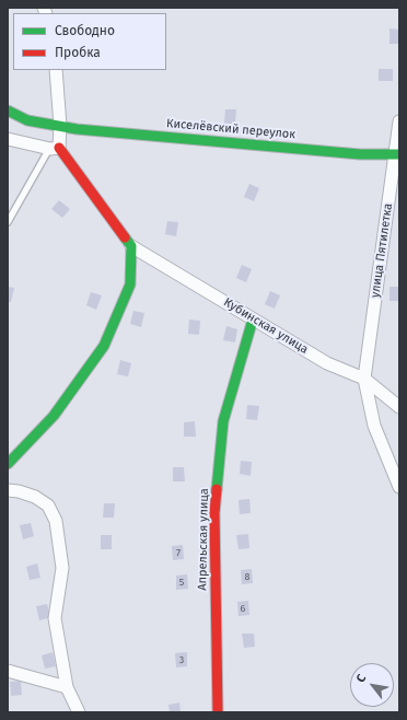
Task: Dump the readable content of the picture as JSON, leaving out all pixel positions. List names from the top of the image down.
{
  "streets": {
    "street": [
      "Киселёвский переулок",
      "улица Пятилетка",
      "Кубинская улица",
      "Апрельская улица"
    ]
  },
  "crossings": [
    ["Киселёвский переулок", "улица Пятилетка"],
    ["улица Пятилетка", "Кубинская улица"],
    ["Кубинская улица", "Апрельская улица"]
  ],
  "house_numbers": [
    "7",
    "8",
    "5",
    "6",
    "3"
  ],
  "legend": ["Свободно", "Пробка"],
  "north": "top left"
}
